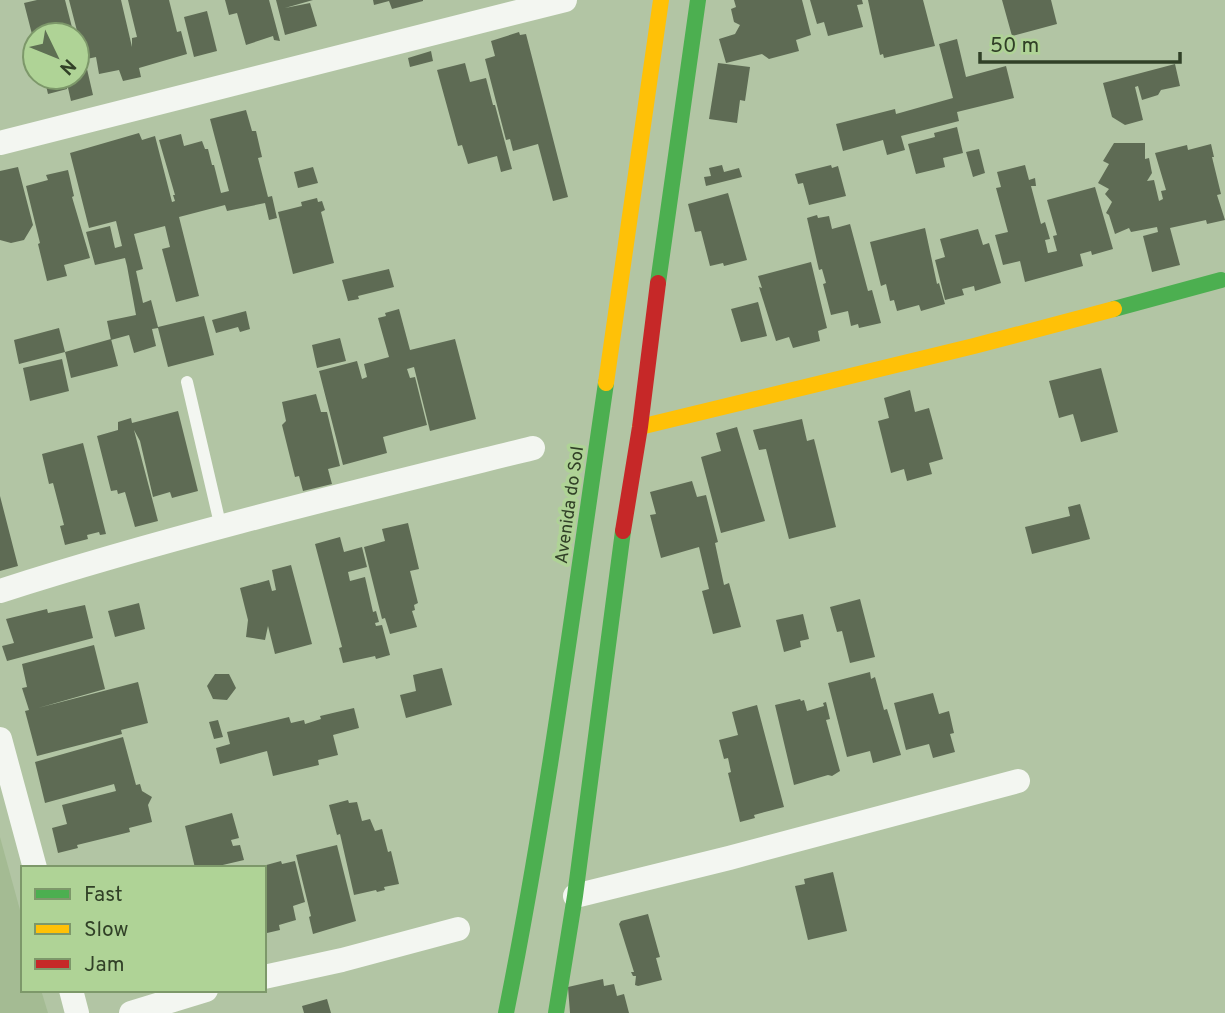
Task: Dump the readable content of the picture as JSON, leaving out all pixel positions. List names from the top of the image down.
{
  "streets": {
    "street": ["Avenida do Sol"]
  },
  "legend": ["Fast", "Slow", "Jam"],
  "scale_bar": "50 m",
  "north": "bottom right"
}
